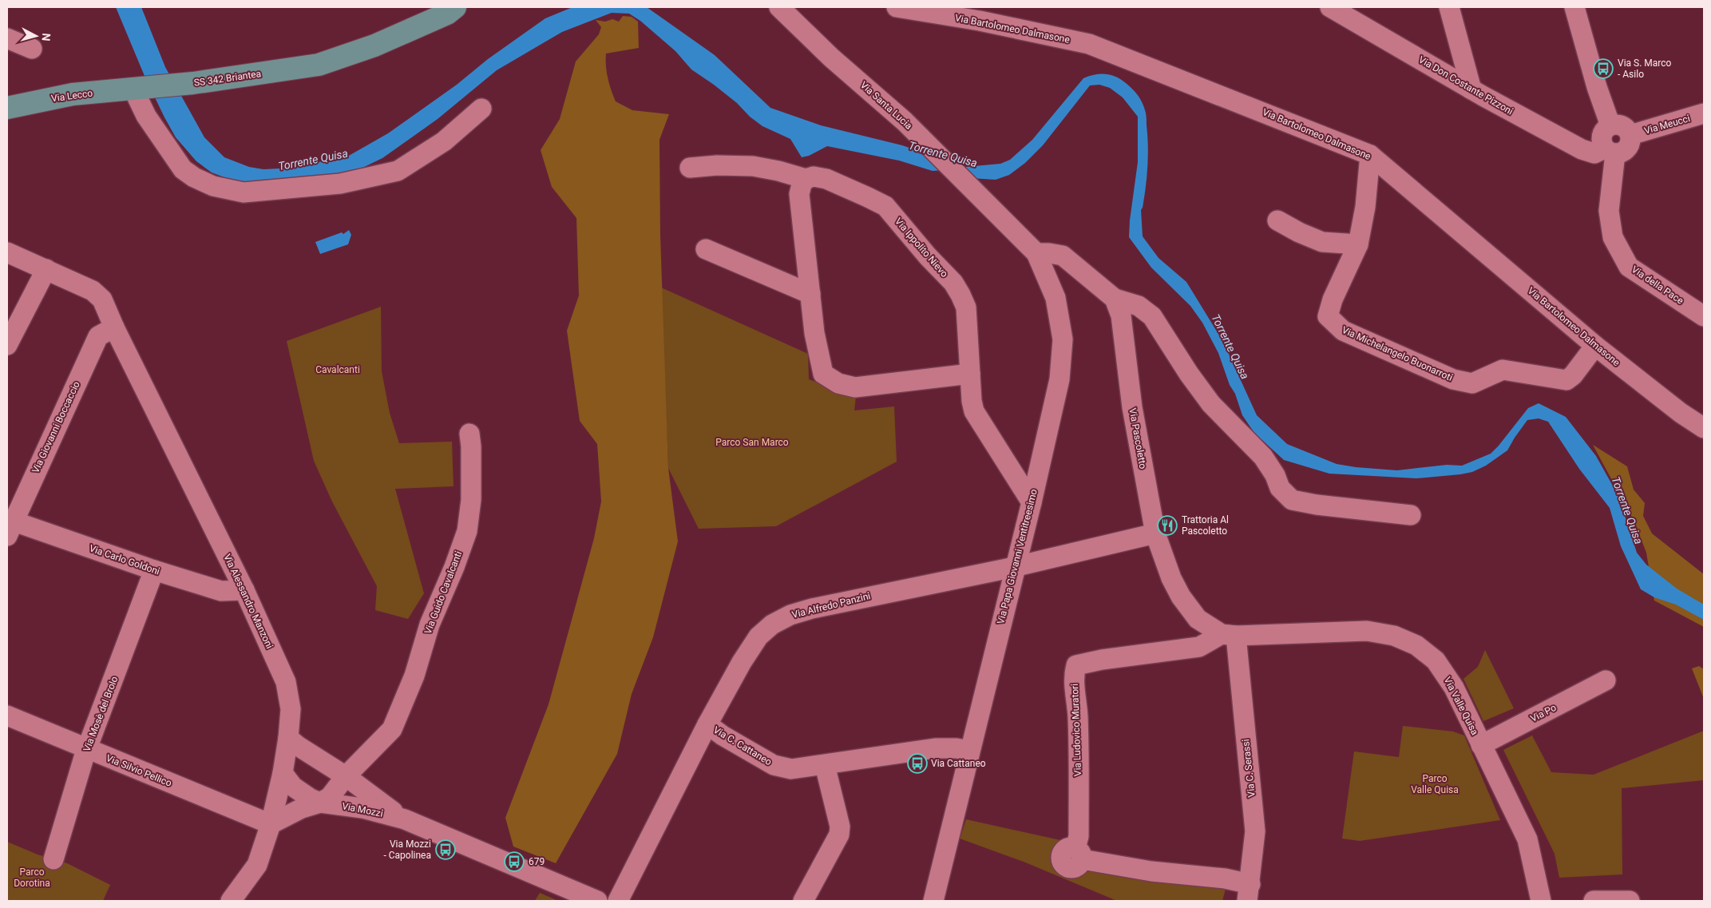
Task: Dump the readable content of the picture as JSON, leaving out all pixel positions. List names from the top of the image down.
{
  "streets": {
    "main road": ["SS 342 Briantea", "Via Lecco"],
    "street": [
      "Via Bartolomeo Dalmasone",
      "Via Don Costante Pizzoni",
      "Via Santa Lucia",
      "Via Meucci",
      "Via Ippolito Nievo",
      "Via della Pace",
      "Via Michelangelo Buonarroti",
      "Via Giovanni Boccaccio",
      "Via Pascoletto",
      "Via Papa Giovanni Ventitreesimo",
      "Via Carlo Goldoni",
      "Via Guido Cavalcanti",
      "Via Alessandro Manzoni",
      "Via Alfredo Panzini",
      "Via Valle Quisa",
      "Via Po",
      "Via Mosè del Brolo",
      "Via Ludovico Muratori",
      "Via C. Cattaneo",
      "Via C. Serassi",
      "Via Silvio Pellico",
      "Via Mozzi"
    ]
  },
  "crossings": [
    ["Via Bartolomeo Dalmasone", "Via Michelangelo Buonarroti"],
    ["SS 342 Briantea", "Via Lecco"],
    ["Via Don Costante Pizzoni", "Via Meucci"],
    ["Via Don Costante Pizzoni", "Via della Pace"],
    ["Via Santa Lucia", "Via Papa Giovanni Ventitreesimo"],
    ["Via Meucci", "Via della Pace"],
    ["Via Ippolito Nievo", "Via Papa Giovanni Ventitreesimo"],
    ["Via Giovanni Boccaccio", "Via Carlo Goldoni"],
    ["Via Giovanni Boccaccio", "Via Alessandro Manzoni"],
    ["Via Pascoletto", "Via Alfredo Panzini"],
    ["Via Pascoletto", "Via Valle Quisa"],
    ["Via Pascoletto", "Via Ludovico Muratori"],
    ["Via Pascoletto", "Via C. Serassi"],
    ["Via Papa Giovanni Ventitreesimo", "Via Alfredo Panzini"],
    ["Via Papa Giovanni Ventitreesimo", "Via C. Cattaneo"],
    ["Via Carlo Goldoni", "Via Alessandro Manzoni"],
    ["Via Carlo Goldoni", "Via Mosè del Brolo"],
    ["Via Guido Cavalcanti", "Via Mozzi"],
    ["Via Alessandro Manzoni", "Via Silvio Pellico"],
    ["Via Alessandro Manzoni", "Via Mozzi"],
    ["Via Alfredo Panzini", "Via C. Cattaneo"],
    ["Via Valle Quisa", "Via Po"],
    ["Via Valle Quisa", "Via Ludovico Muratori"],
    ["Via Valle Quisa", "Via C. Serassi"],
    ["Via Mosè del Brolo", "Via Silvio Pellico"],
    ["Via Ludovico Muratori", "Via C. Serassi"],
    ["Via Silvio Pellico", "Via Mozzi"]
  ],
  "water": ["Torrente Quisa"],
  "parks": [
    "Cavalcanti",
    "Parco San Marco",
    "Parco Valle Quisa",
    "Parco Dorotina"
  ],
  "places": {
    "bus stop": [
      "Via S. Marco - Asilo",
      "Via Cattaneo",
      "Via Mozzi - Capolinea",
      "679"
    ],
    "restaurant": ["Trattoria Al Pascoletto"]
  },
  "north": "right"
}
